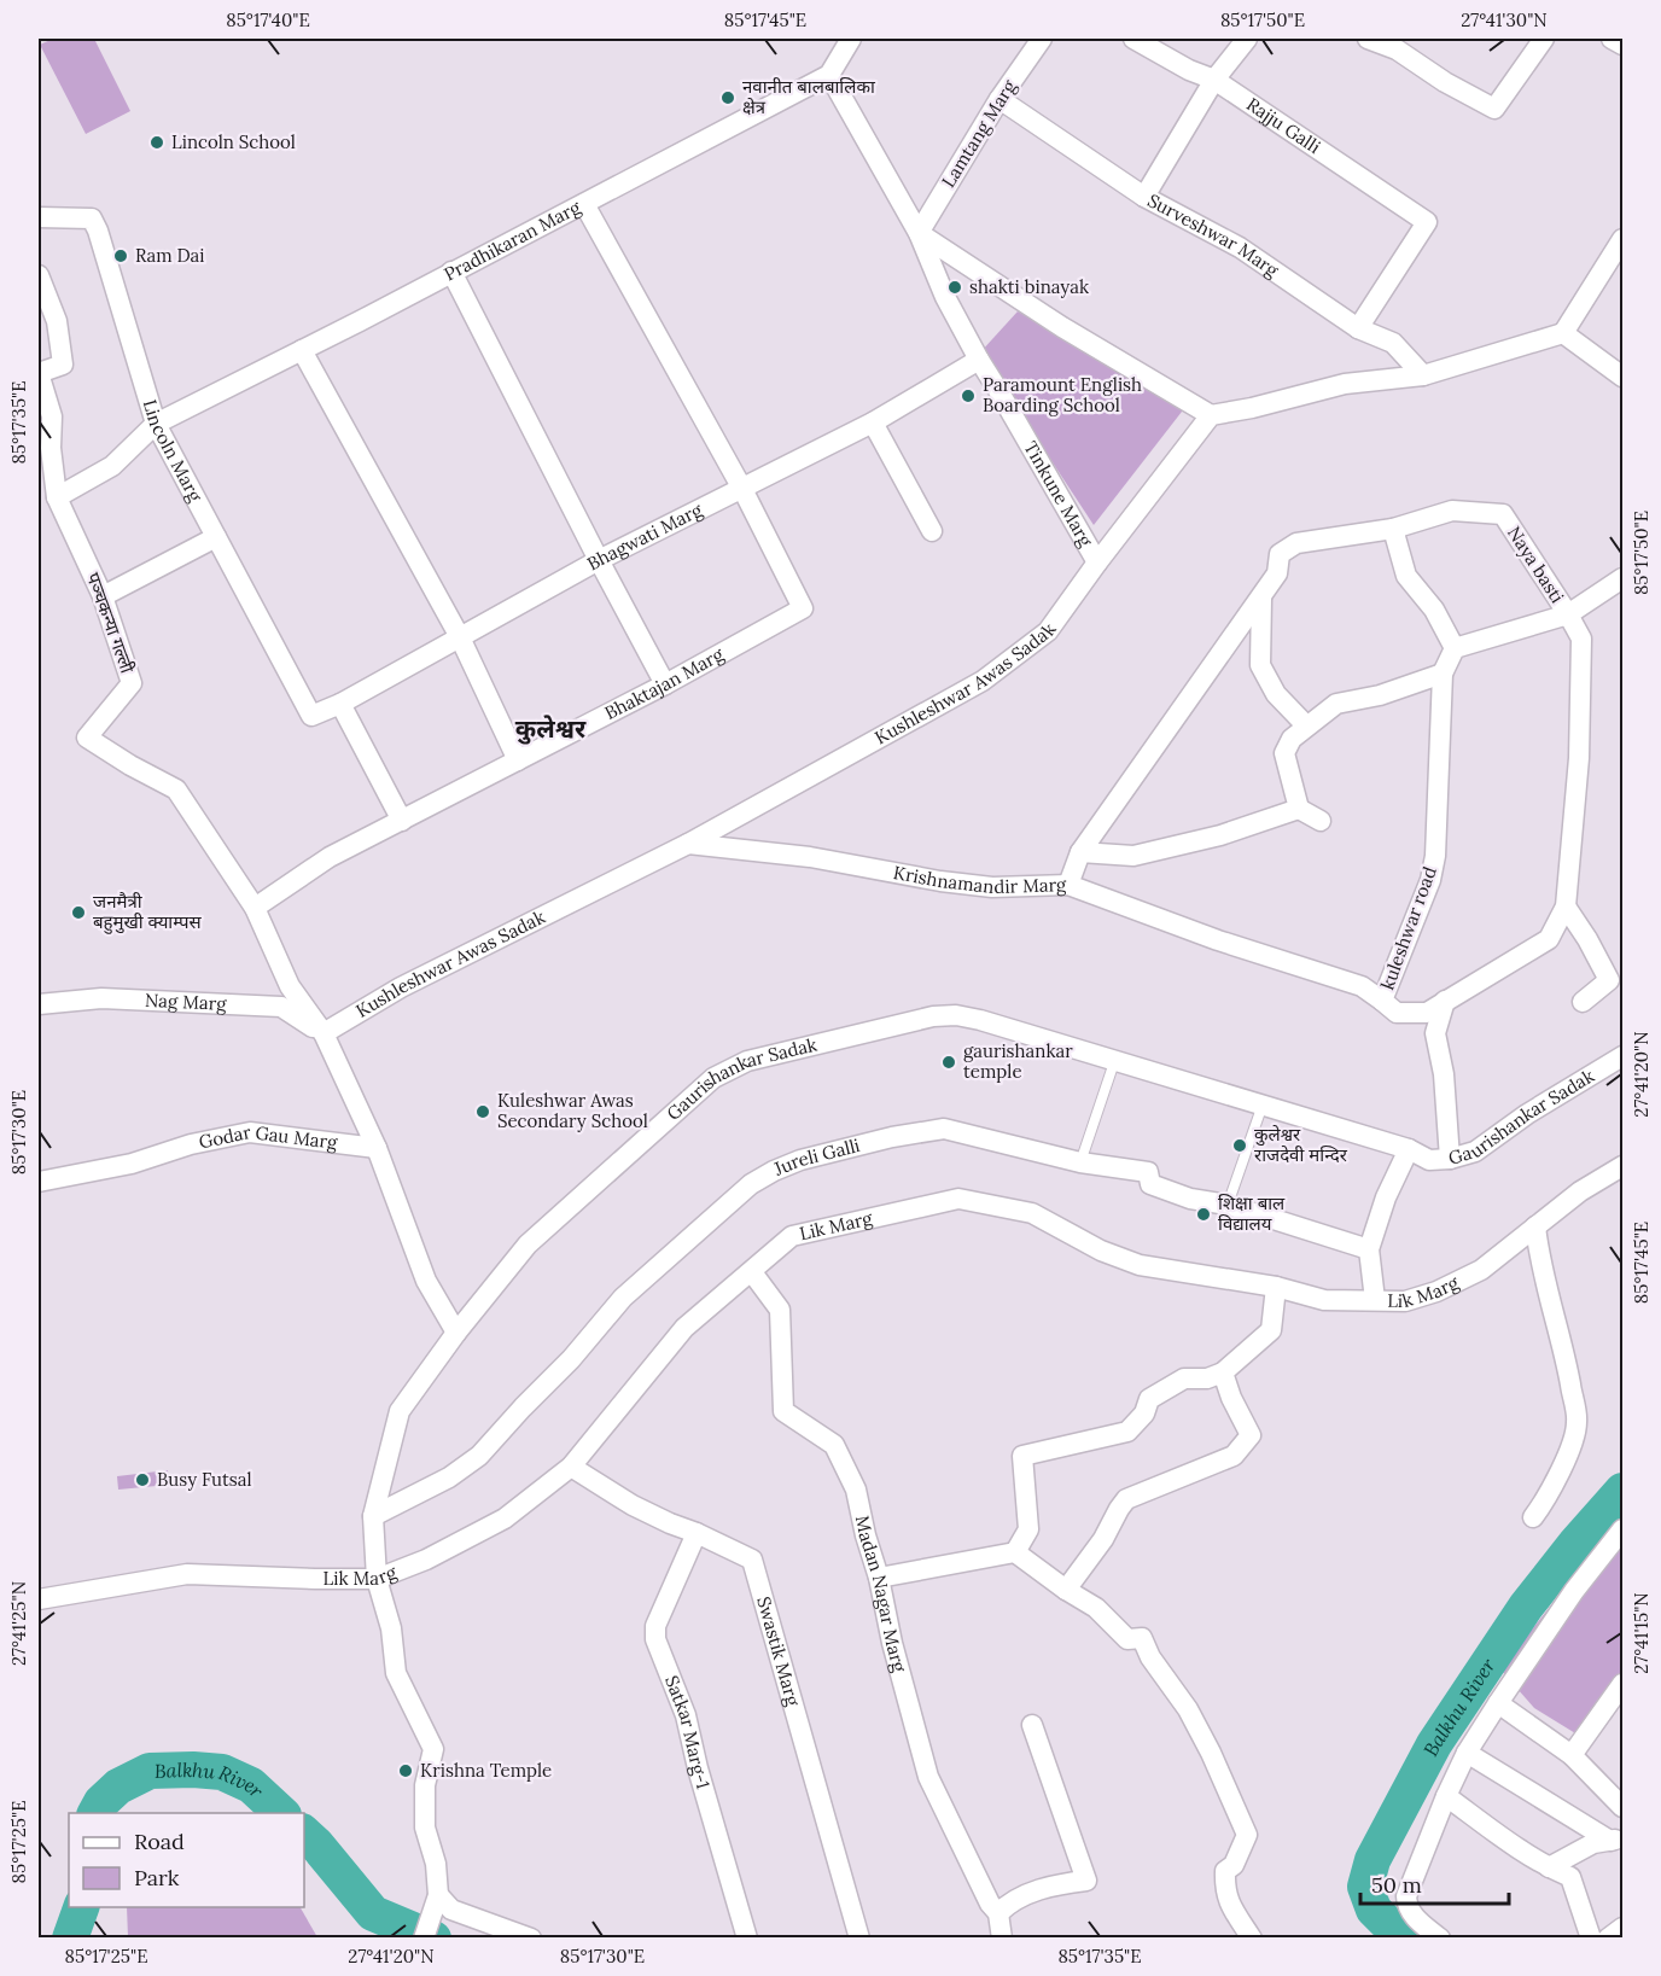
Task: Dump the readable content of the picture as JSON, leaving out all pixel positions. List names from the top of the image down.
{
  "streets": {
    "street": [
      "Rajju Galli",
      "Lamtang Marg",
      "Surveshwar Marg",
      "Pradhikaran Marg",
      "Lincoln Marg",
      "Tinkune Marg",
      "Bhagwati Marg",
      "Naya basti",
      "पञ्चकन्या गल्ली",
      "Kushleshwar Awas Sadak",
      "Bhaktajan Marg",
      "Krishnamandir Marg",
      "kuleshwar road",
      "Nag Marg",
      "Gaurishankar Sadak",
      "Godar Gau Marg",
      "Jureli Galli",
      "Lik Marg",
      "Madan Nagar Marg",
      "Swastik Marg",
      "Satkar Marg-1"
    ]
  },
  "crossings": [
    ["Rajju Galli", "Surveshwar Marg"],
    ["Lamtang Marg", "Surveshwar Marg"],
    ["Lamtang Marg", "Tinkune Marg"],
    ["Pradhikaran Marg", "Lincoln Marg"],
    ["Pradhikaran Marg", "Tinkune Marg"],
    ["Pradhikaran Marg", "पञ्चकन्या गल्ली"],
    ["Lincoln Marg", "Bhagwati Marg"],
    ["Tinkune Marg", "Bhagwati Marg"],
    ["Tinkune Marg", "Kushleshwar Awas Sadak"],
    ["Bhagwati Marg", "Bhaktajan Marg"],
    ["Naya basti", "kuleshwar road"],
    ["पञ्चकन्या गल्ली", "Kushleshwar Awas Sadak"],
    ["पञ्चकन्या गल्ली", "Bhaktajan Marg"],
    ["पञ्चकन्या गल्ली", "Nag Marg"],
    ["Kushleshwar Awas Sadak", "Krishnamandir Marg"],
    ["Kushleshwar Awas Sadak", "Nag Marg"],
    ["Krishnamandir Marg", "kuleshwar road"],
    ["Gaurishankar Sadak", "Jureli Galli"],
    ["Gaurishankar Sadak", "Lik Marg"],
    ["Lik Marg", "Madan Nagar Marg"],
    ["Lik Marg", "Swastik Marg"],
    ["Swastik Marg", "Satkar Marg-1"]
  ],
  "districts": ["कुलेश्वर"],
  "water": ["Balkhu River"],
  "places": [
    "नवानीत बालबालिका क्षेत्र",
    "Lincoln School",
    "Ram Dai",
    "shakti binayak",
    "Paramount English Boarding School",
    "जनमैत्री बहुमुखी क्याम्पस",
    "gaurishankar temple",
    "Kuleshwar Awas Secondary School",
    "कुलेश्वर राजदेवी मन्दिर",
    "शिक्षा बाल विद्यालय",
    "Busy Futsal",
    "Krishna Temple"
  ],
  "legend": ["Road", "Park"],
  "scale_bar": "50 m",
  "coordinates": [
    "85°17'40\"E",
    "85°17'45\"E",
    "85°17'50\"E",
    "27°41'30\"N",
    "85°17'35\"E",
    "27°41'20\"N",
    "85°17'30\"E",
    "27°41'25\"N",
    "27°41'15\"N",
    "85°17'25\"E"
  ]
}
